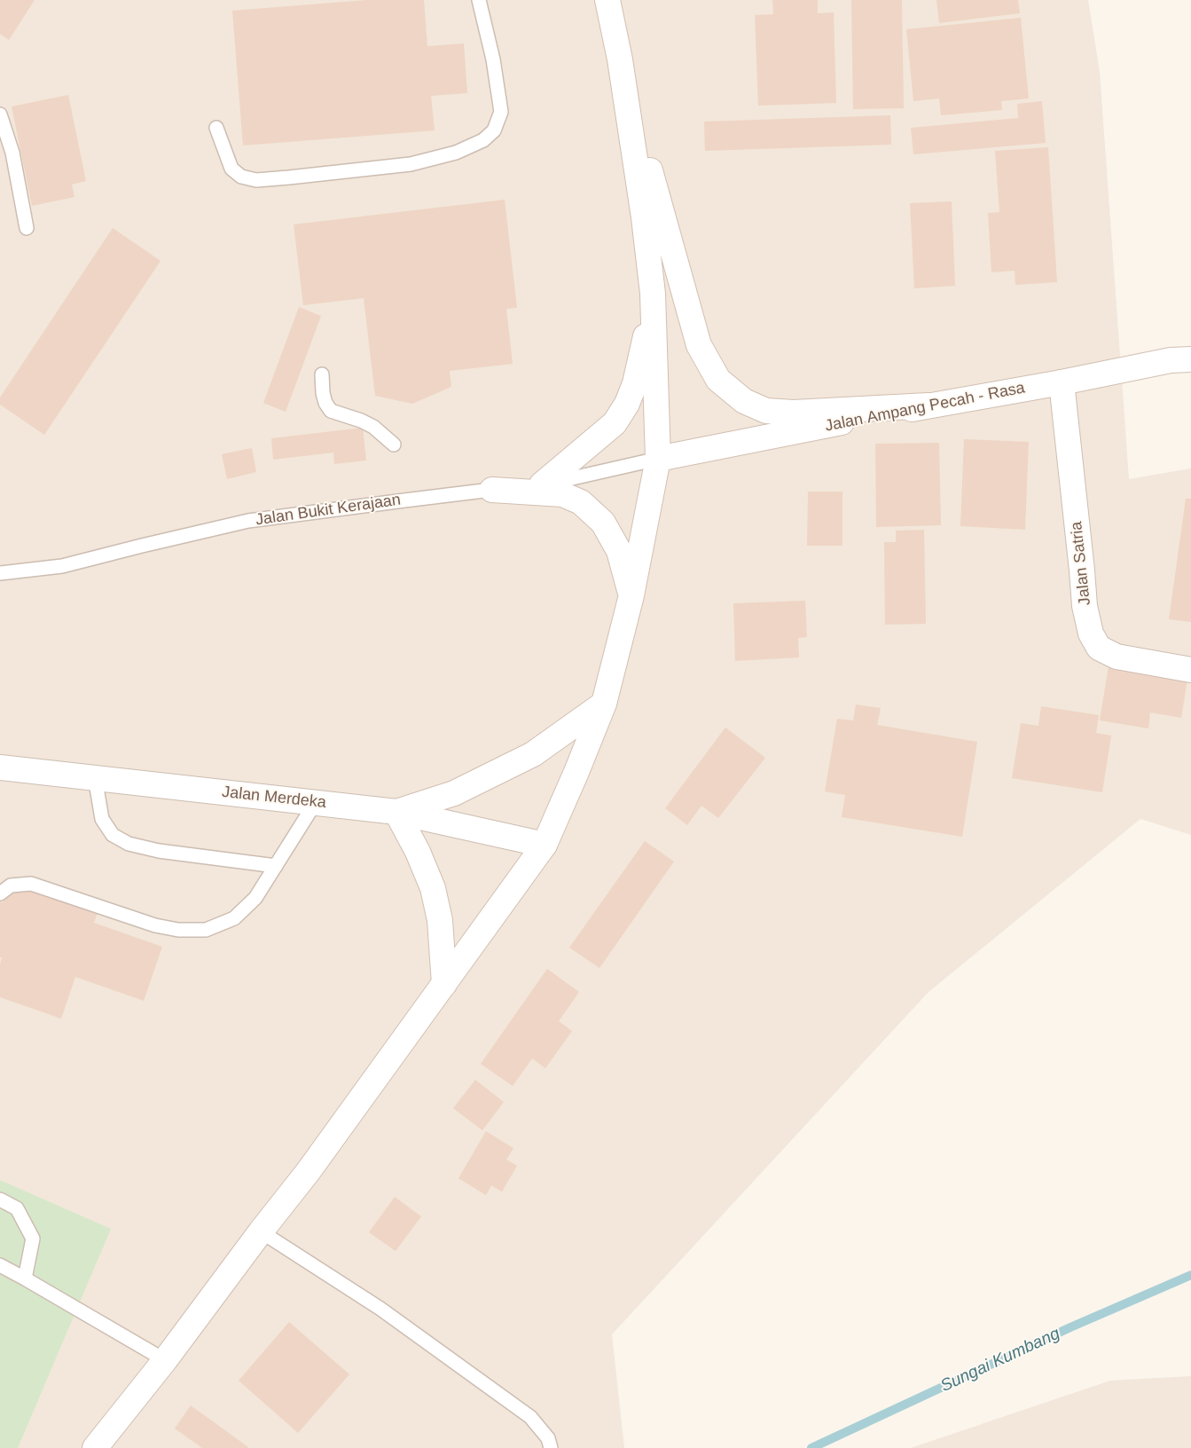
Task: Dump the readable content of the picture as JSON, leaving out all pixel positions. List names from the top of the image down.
{
  "streets": {
    "main road": ["Jalan Ampang Pecah - Rasa", "Jalan Satria", "Jalan Merdeka"],
    "lane": ["Jalan Bukit Kerajaan"]
  },
  "crossings": [
    ["Jalan Ampang Pecah - Rasa", "Jalan Bukit Kerajaan"],
    ["Jalan Ampang Pecah - Rasa", "Jalan Satria"]
  ],
  "water": ["Sungai Kumbang"]
}
